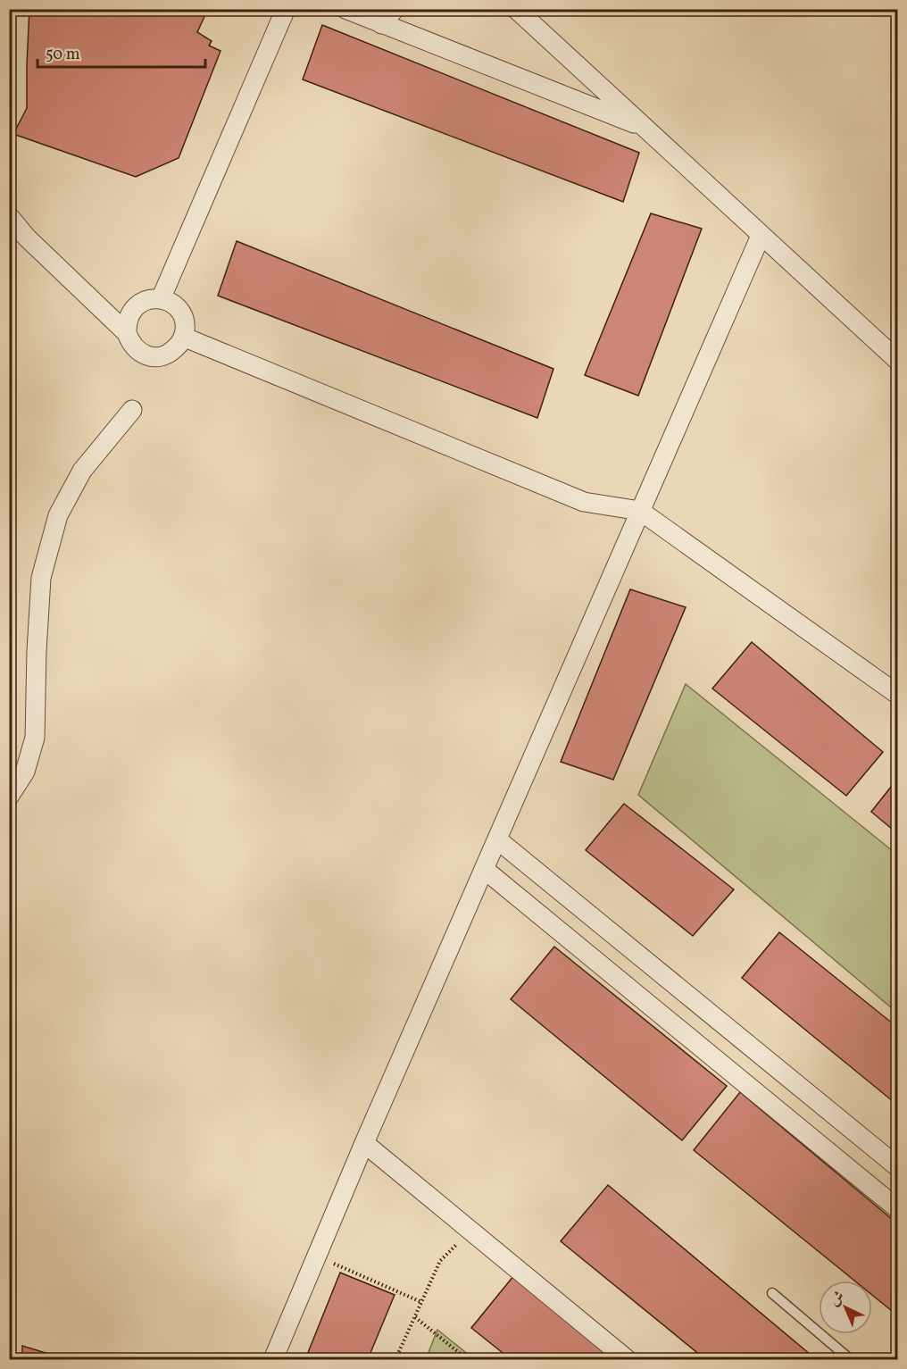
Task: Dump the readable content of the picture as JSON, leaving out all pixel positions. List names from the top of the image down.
{
  "scale_bar": "50 m",
  "north": "top left"
}
